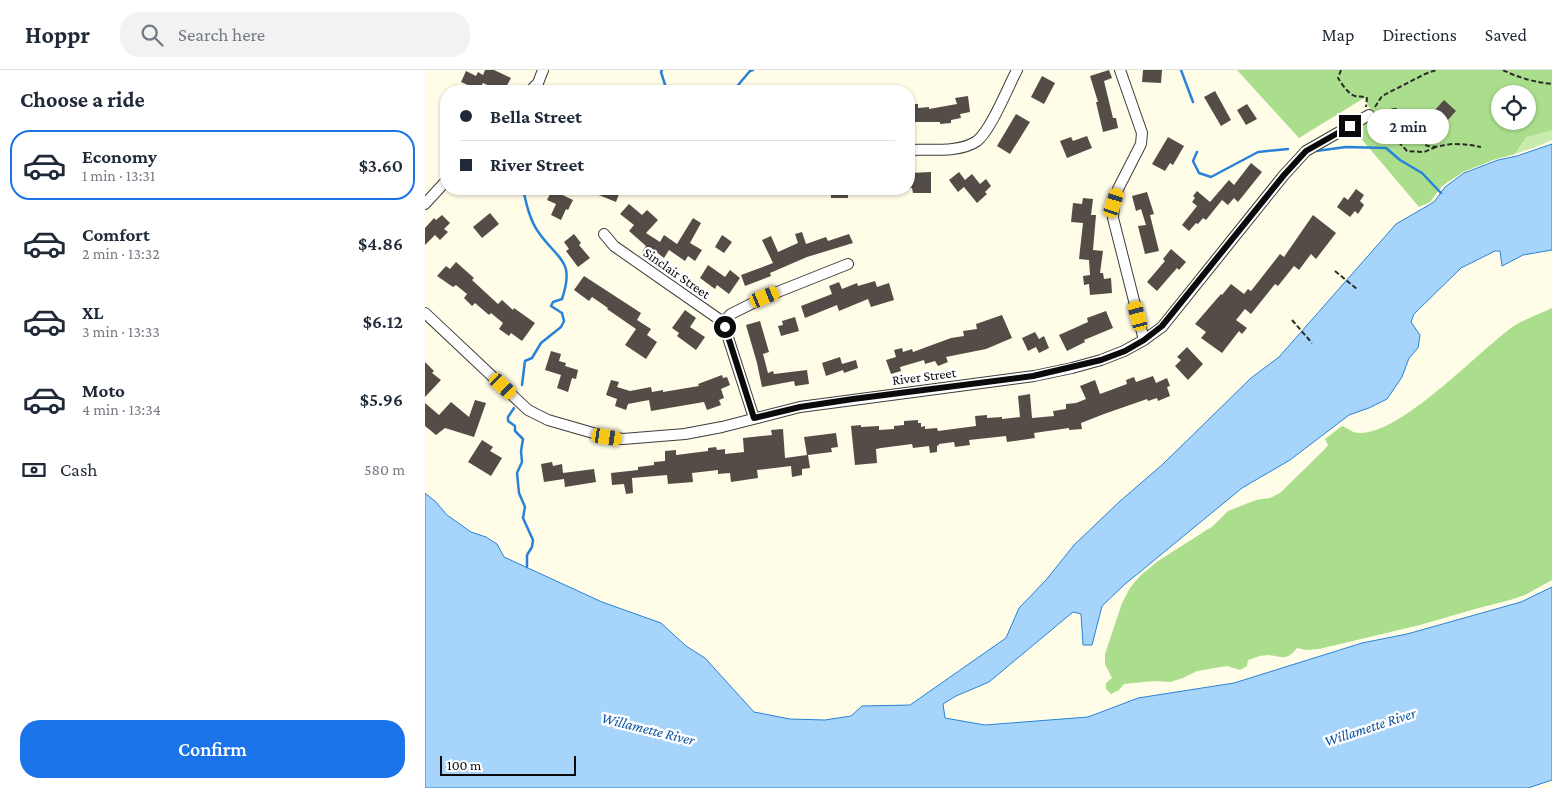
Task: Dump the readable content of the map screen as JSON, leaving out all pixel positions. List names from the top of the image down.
{
  "streets": {
    "street": ["Sinclair Street", "River Street"]
  },
  "water": ["Willamette River"],
  "scale_bar": "100 m",
  "page": {
    "header": "Hoppr",
    "search": "Search here",
    "nav": ["Map", "Directions", "Saved"],
    "heading": "Choose a ride",
    "banner": ["Bella Street", "River Street"],
    "bubble": "2 min",
    "list": [
      {
        "name": "Economy",
        "note": "1 min · 13:31",
        "value": "$3.60"
      },
      {
        "name": "Comfort",
        "note": "2 min · 13:32",
        "value": "$4.86"
      },
      {
        "name": "XL",
        "note": "3 min · 13:33",
        "value": "$6.12"
      },
      {
        "name": "Moto",
        "note": "4 min · 13:34",
        "value": "$5.96"
      }
    ],
    "pay": ["Cash", "580 m"],
    "buttons": "Confirm",
    "scale": "100 m"
  }
}
